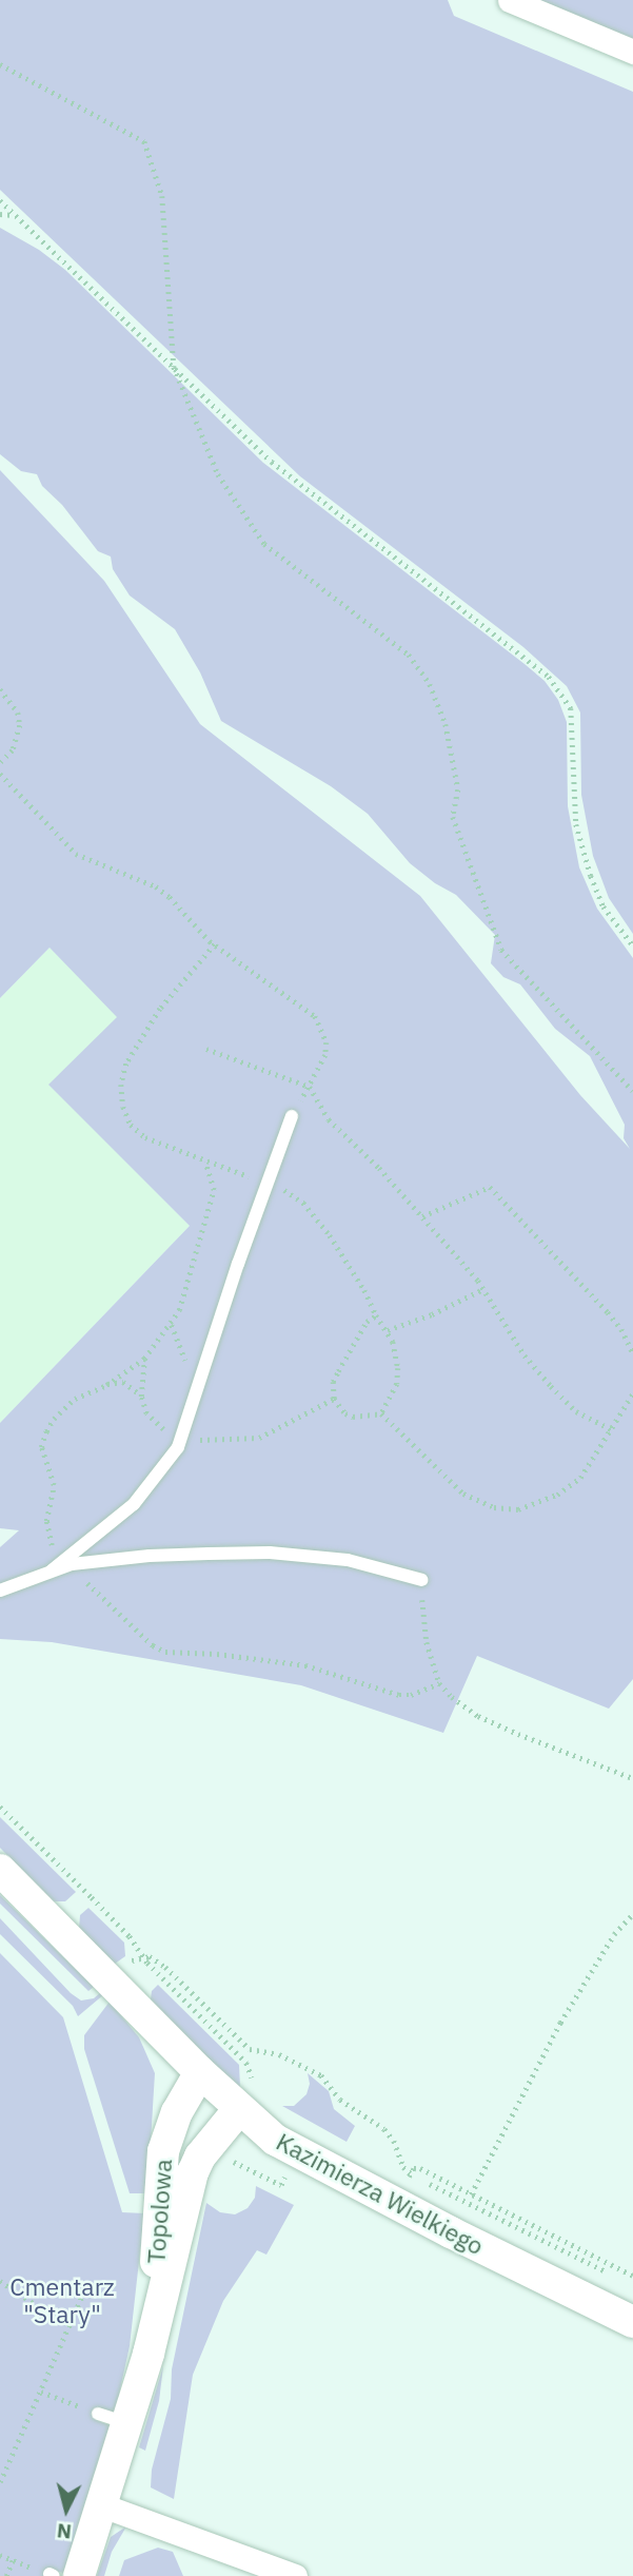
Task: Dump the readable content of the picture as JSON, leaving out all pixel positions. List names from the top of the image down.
{
  "streets": {
    "street": ["Kazimierza Wielkiego", "Topolowa"]
  },
  "crossings": [
    ["Kazimierza Wielkiego", "Topolowa"]
  ],
  "parks": ["Cmentarz \"Stary\""],
  "north": "bottom"
}
